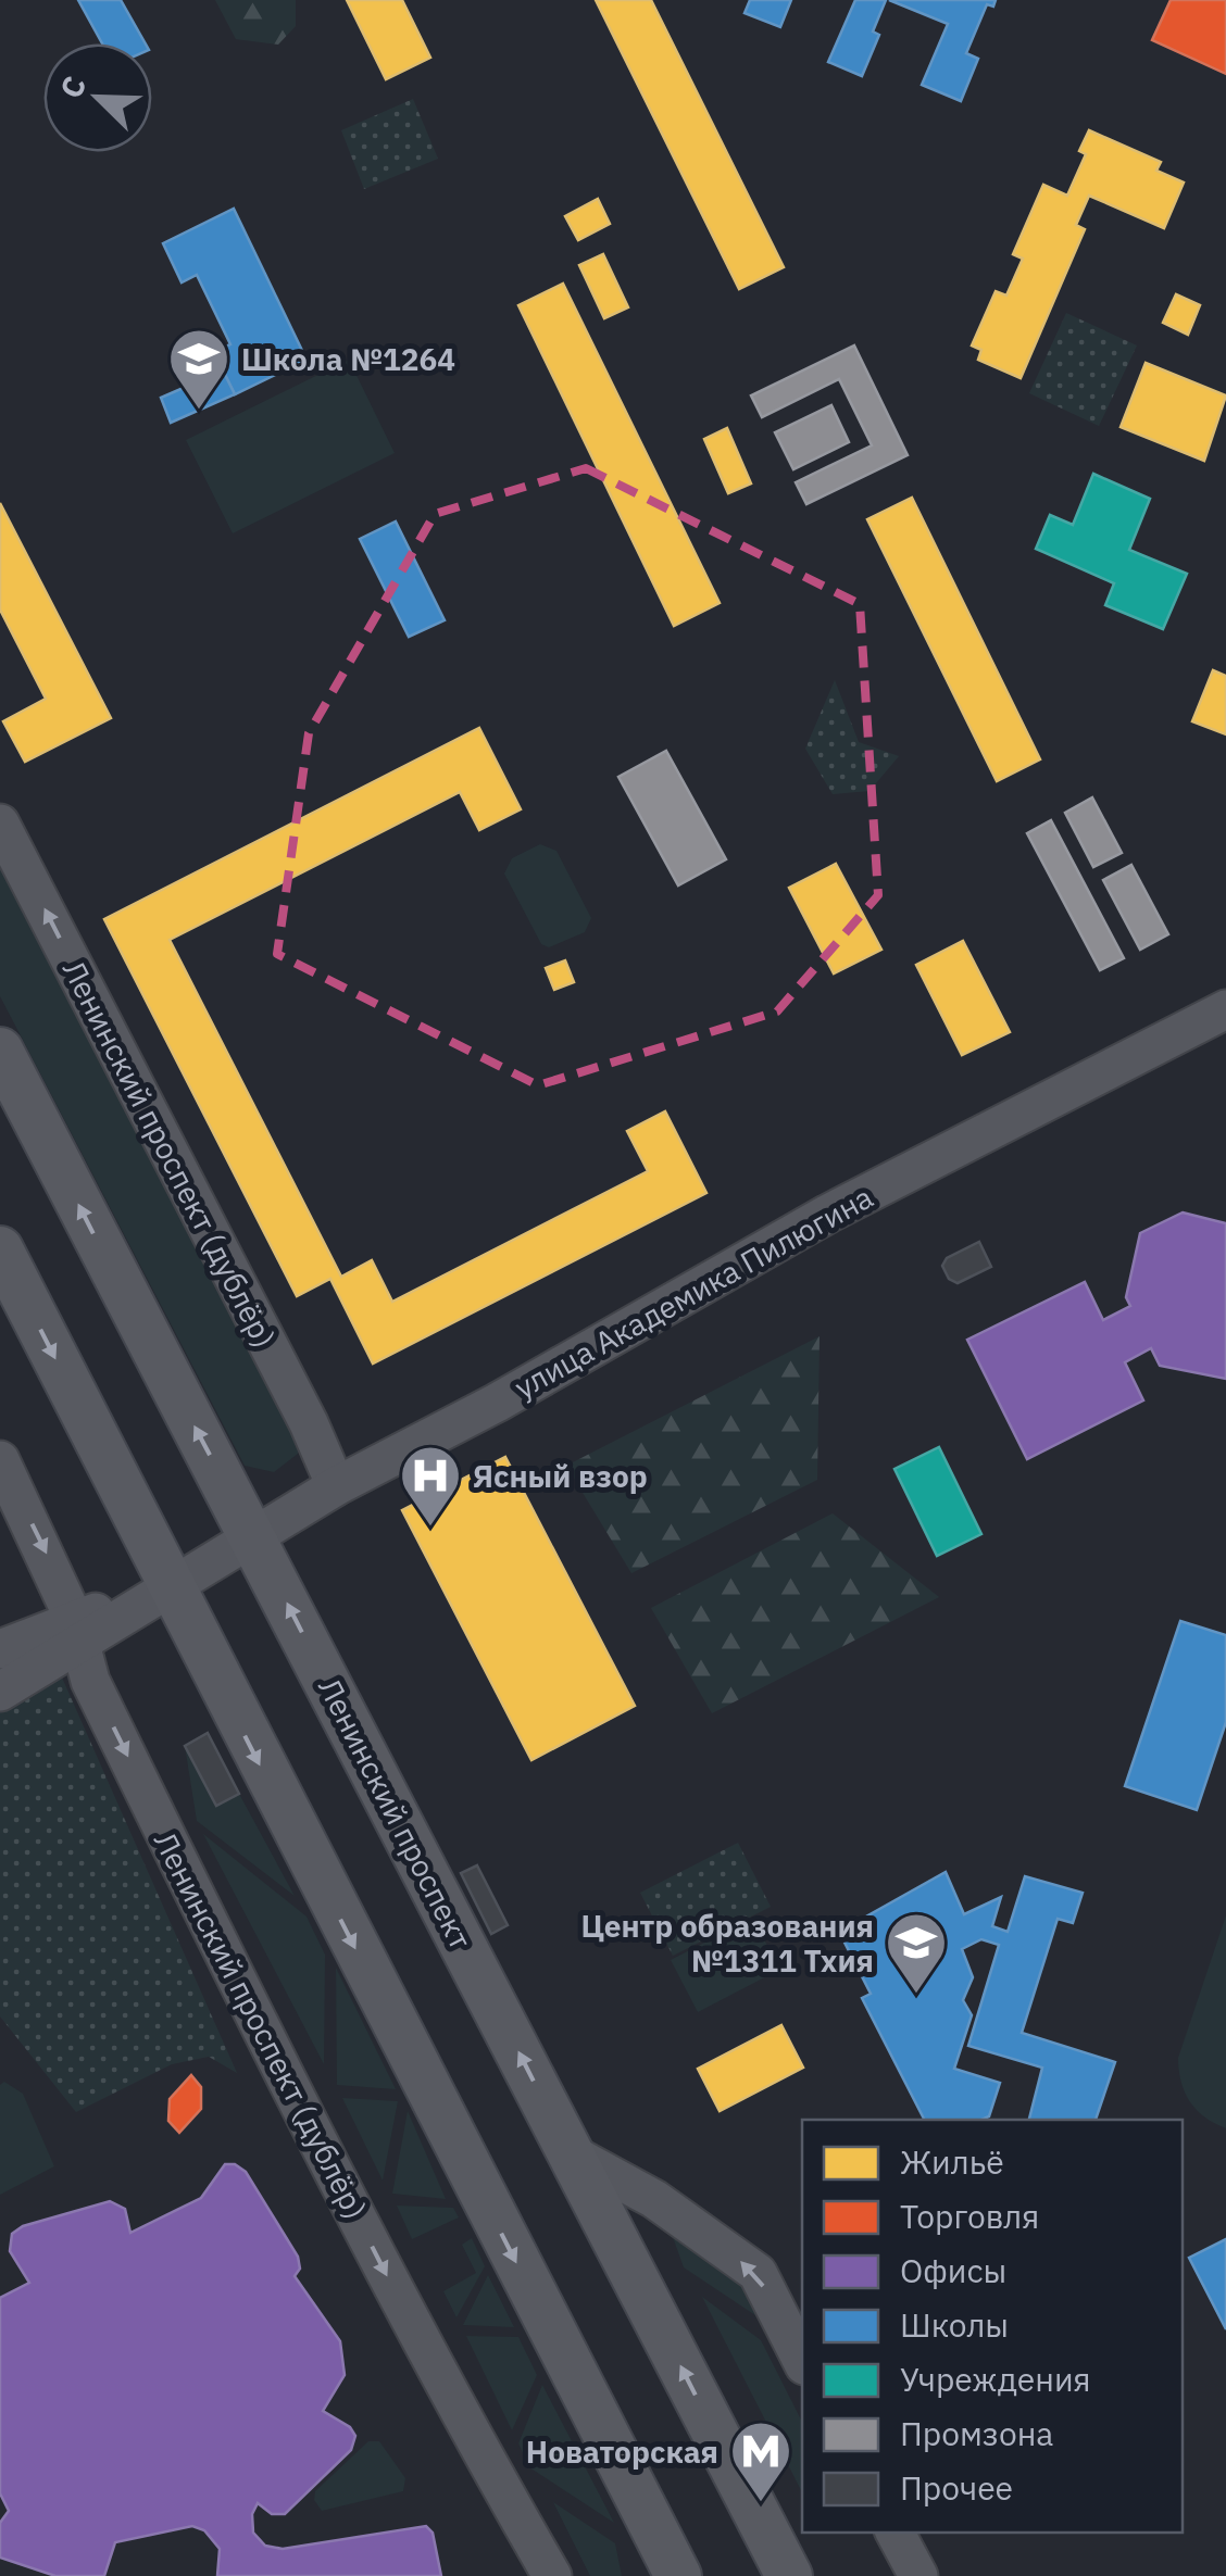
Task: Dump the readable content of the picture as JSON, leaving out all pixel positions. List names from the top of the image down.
{
  "streets": {
    "main road": ["Ленинский проспект"],
    "street": ["Ленинский проспект (дублёр)", "улица Академика Пилюгина"]
  },
  "crossings": [
    ["Ленинский проспект (дублёр)", "улица Академика Пилюгина"],
    ["улица Академика Пилюгина", "Ленинский проспект"]
  ],
  "places": {
    "school or university": ["Школа №1264", "Центр образования №1311 Тхия"],
    "hospital": ["Ясный взор"],
    "metro station": ["Новаторская"]
  },
  "legend": [
    "Жильё",
    "Торговля",
    "Офисы",
    "Школы",
    "Учреждения",
    "Промзона",
    "Прочее"
  ],
  "north": "top left"
}
